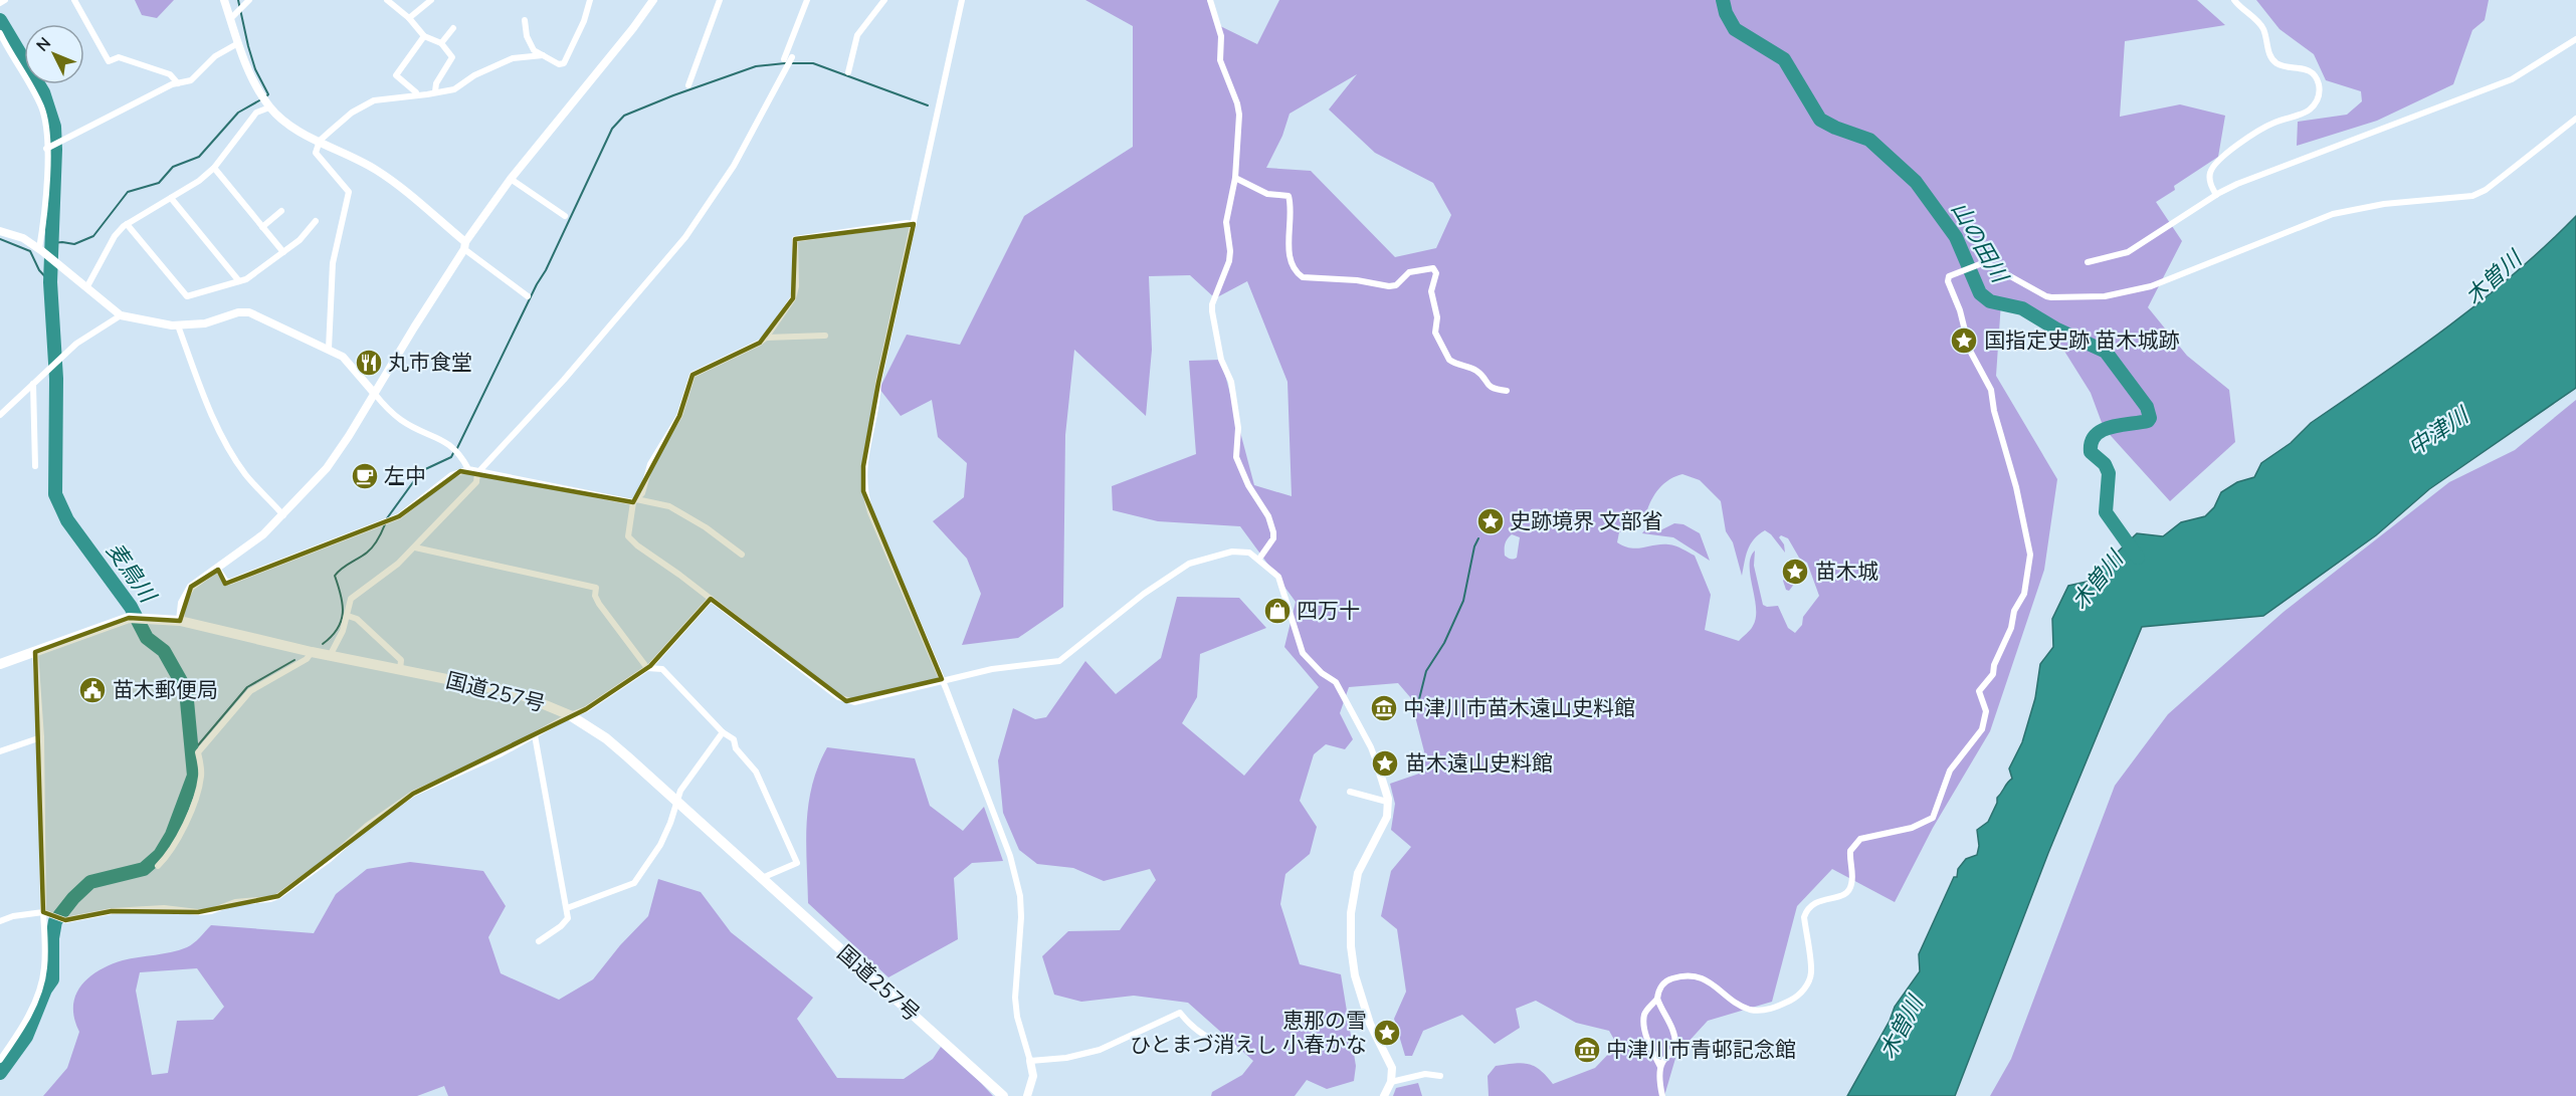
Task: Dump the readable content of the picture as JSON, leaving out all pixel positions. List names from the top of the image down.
{
  "streets": {
    "highway": ["国道257号"]
  },
  "water": [
    "山の田川",
    "木曽川",
    "中津川",
    "麦鳥川"
  ],
  "places": {
    "place": [
      "国指定史跡 苗木城跡",
      "史跡境界 文部省",
      "苗木城",
      "苗木遠山史料館",
      "恵那の雪 ひとまづ消えし 小春かな"
    ],
    "restaurant": ["丸市食堂"],
    "cafe": ["左中"],
    "shop": ["四万十"],
    "public building": ["苗木郵便局"],
    "museum": ["中津川市苗木遠山史料館", "中津川市青邨記念館"]
  },
  "north": "top left"
}
